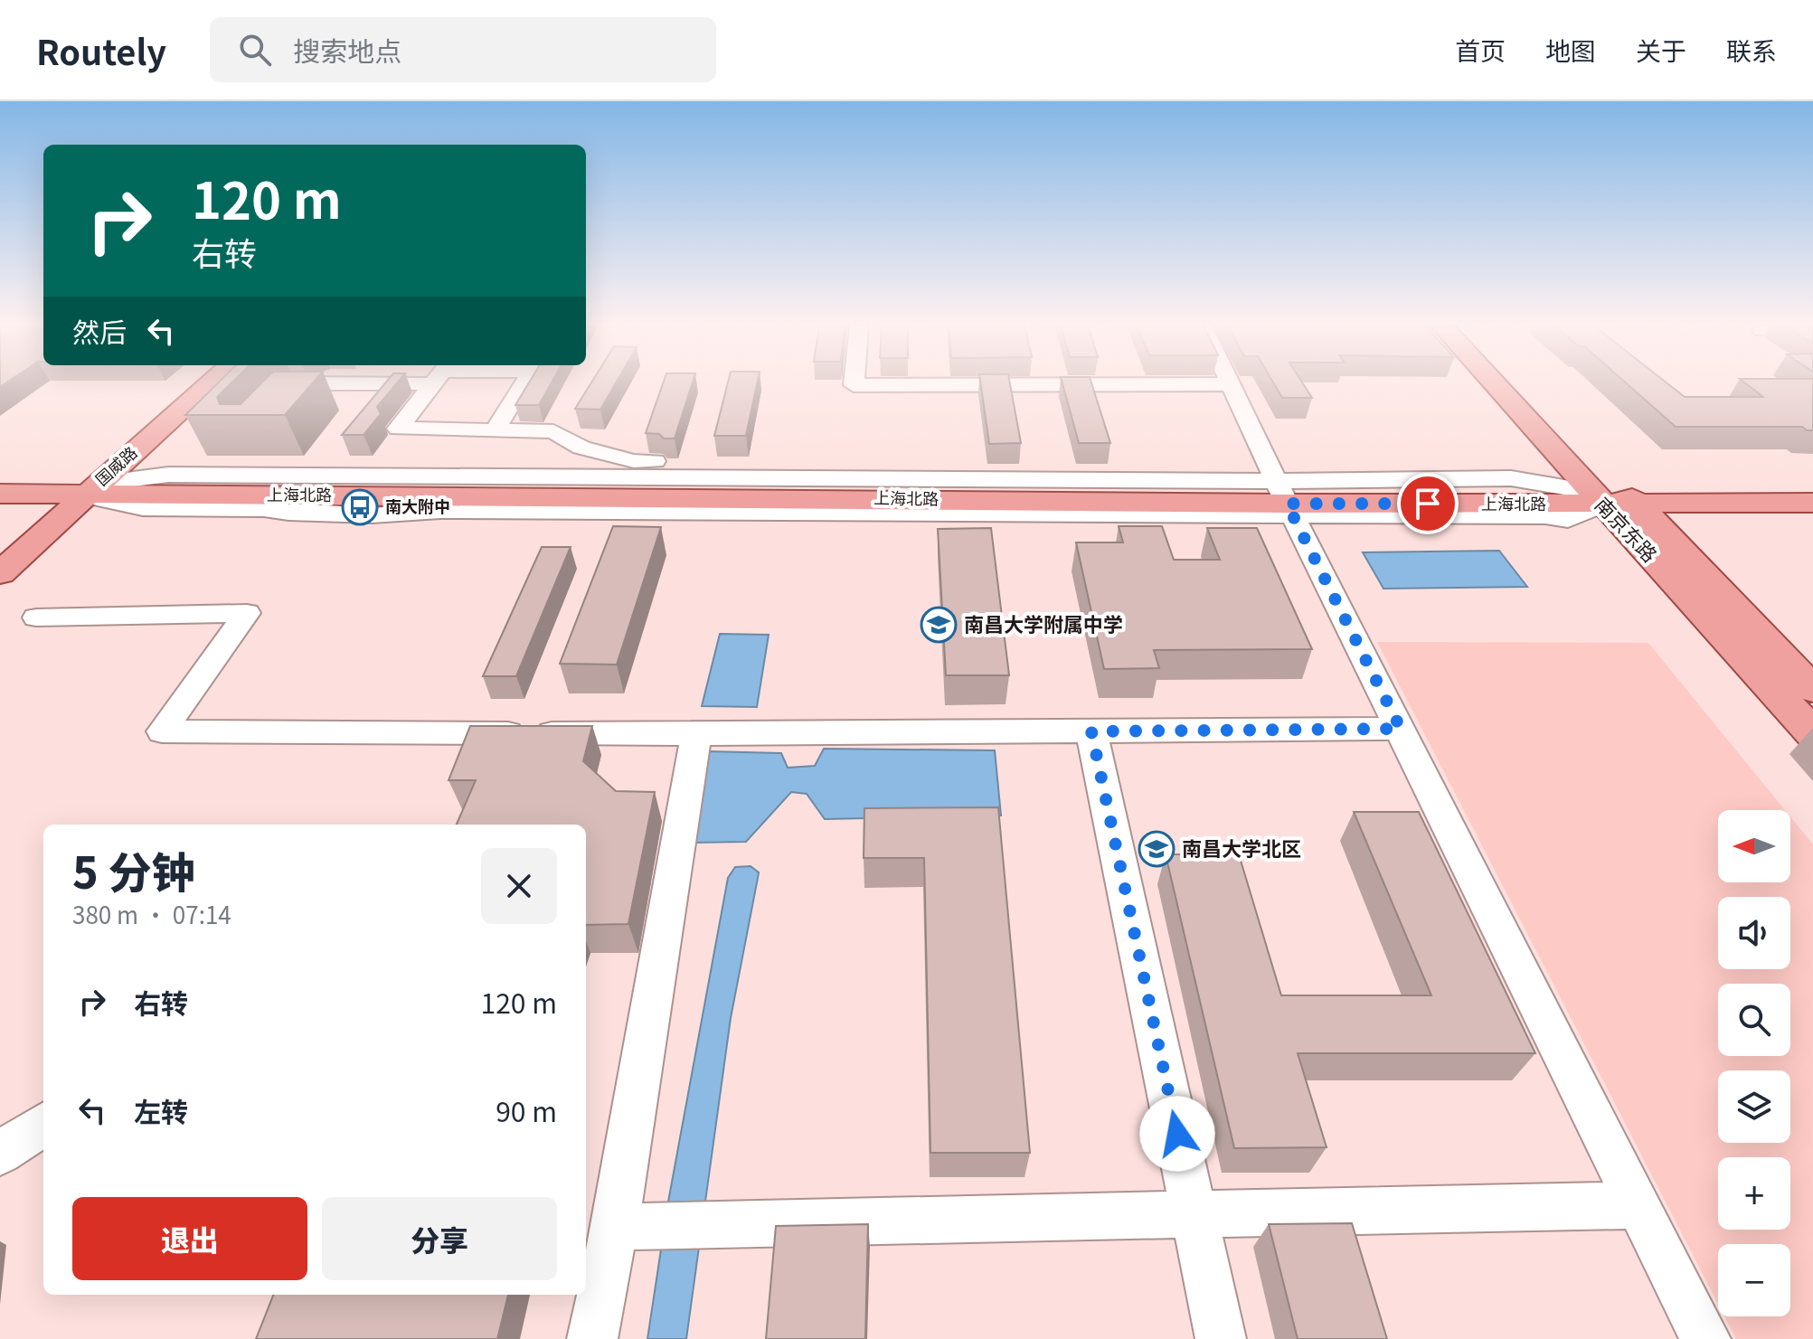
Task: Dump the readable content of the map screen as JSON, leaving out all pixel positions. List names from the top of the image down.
{
  "streets": {
    "main road": ["国威路", "上海北路", "南京东路"]
  },
  "crossings": [
    ["国威路", "上海北路"],
    ["上海北路", "南京东路"]
  ],
  "places": {
    "bus stop": ["南大附中"],
    "school or university": ["南昌大学附属中学", "南昌大学北区"]
  },
  "north": "left",
  "page": {
    "header": "Routely",
    "search": "搜索地点",
    "nav": [
      "首页",
      "地图",
      "关于",
      "联系"
    ],
    "turn": ["120 m", "右转"],
    "then": "然后",
    "map_buttons": ["+", "−"],
    "heading": ["5 分钟", "380 m · 07:14"],
    "list": [
      {
        "name": "右转",
        "value": "120 m"
      },
      {
        "name": "左转",
        "value": "90 m"
      }
    ],
    "buttons": ["退出", "分享"]
  }
}
